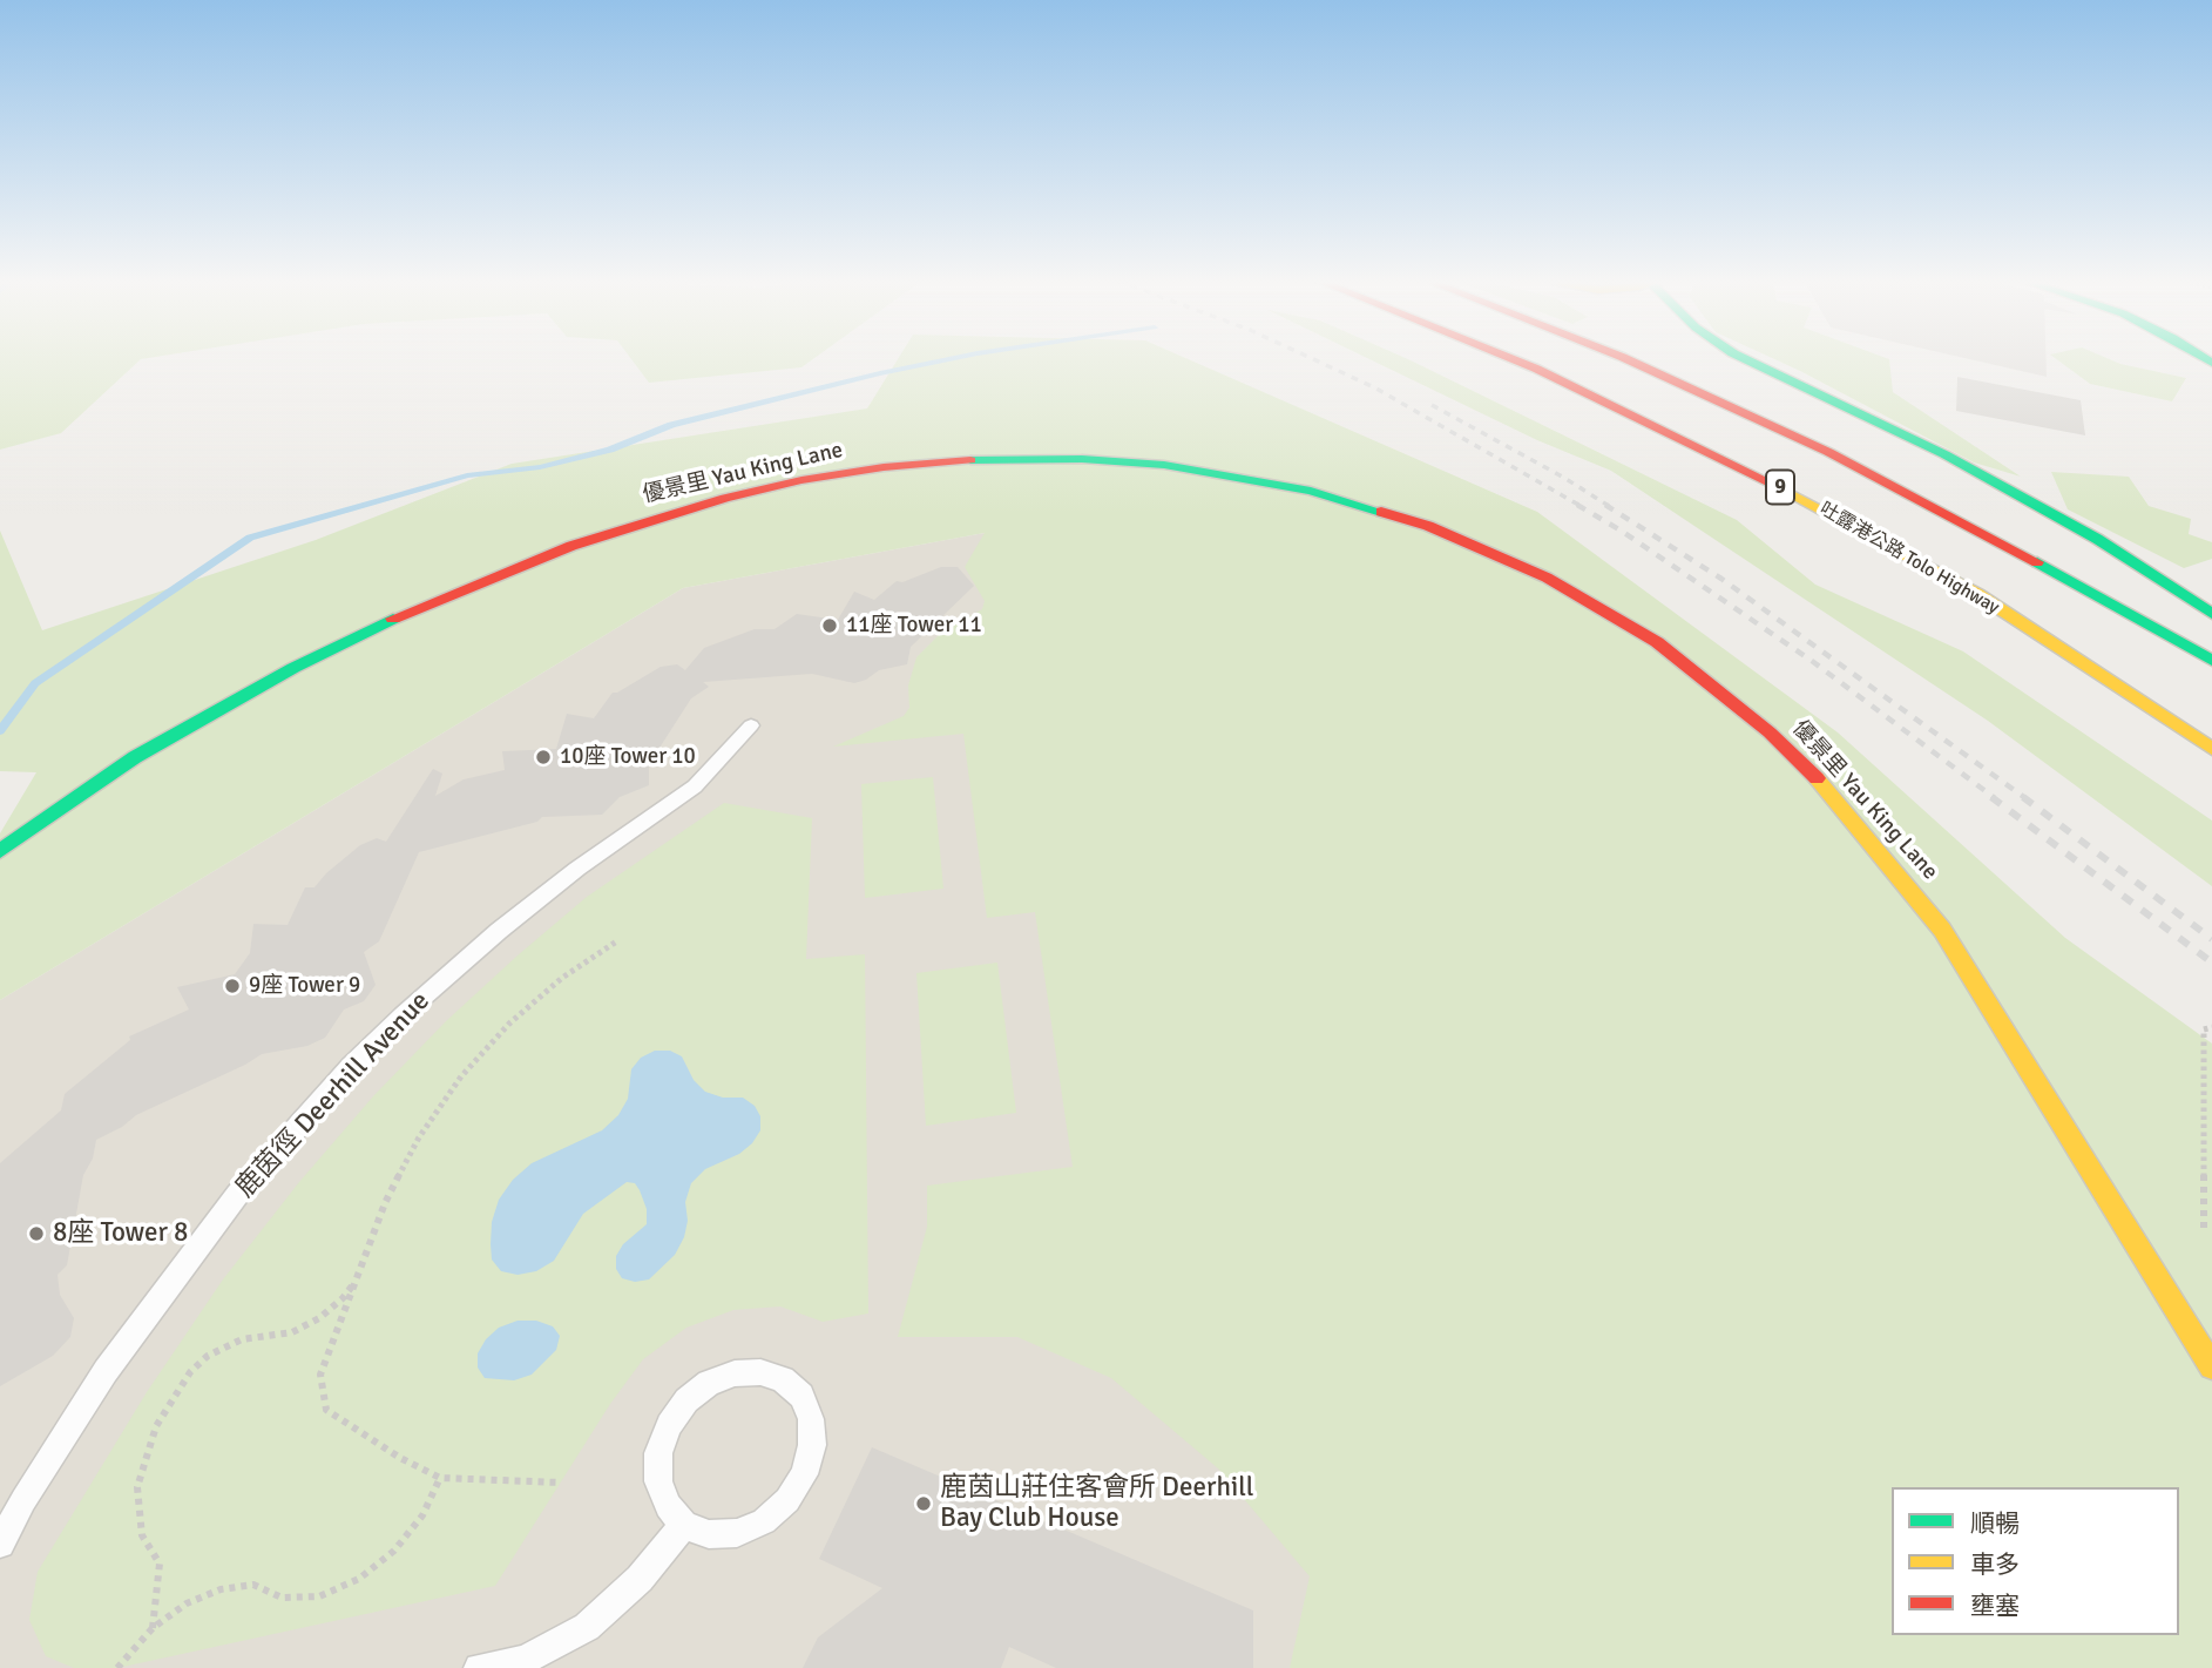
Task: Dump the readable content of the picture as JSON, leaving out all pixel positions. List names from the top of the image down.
{
  "streets": {
    "main road": ["優景里 Yau King Lane", "9", "吐露港公路 Tolo Highway"],
    "lane": ["鹿茵徑 Deerhill Avenue"]
  },
  "places": [
    "11座 Tower 11",
    "10座 Tower 10",
    "9座 Tower 9",
    "8座 Tower 8",
    "鹿茵山莊住客會所 Deerhill Bay Club House"
  ],
  "legend": ["順暢", "車多", "壅塞"]
}
